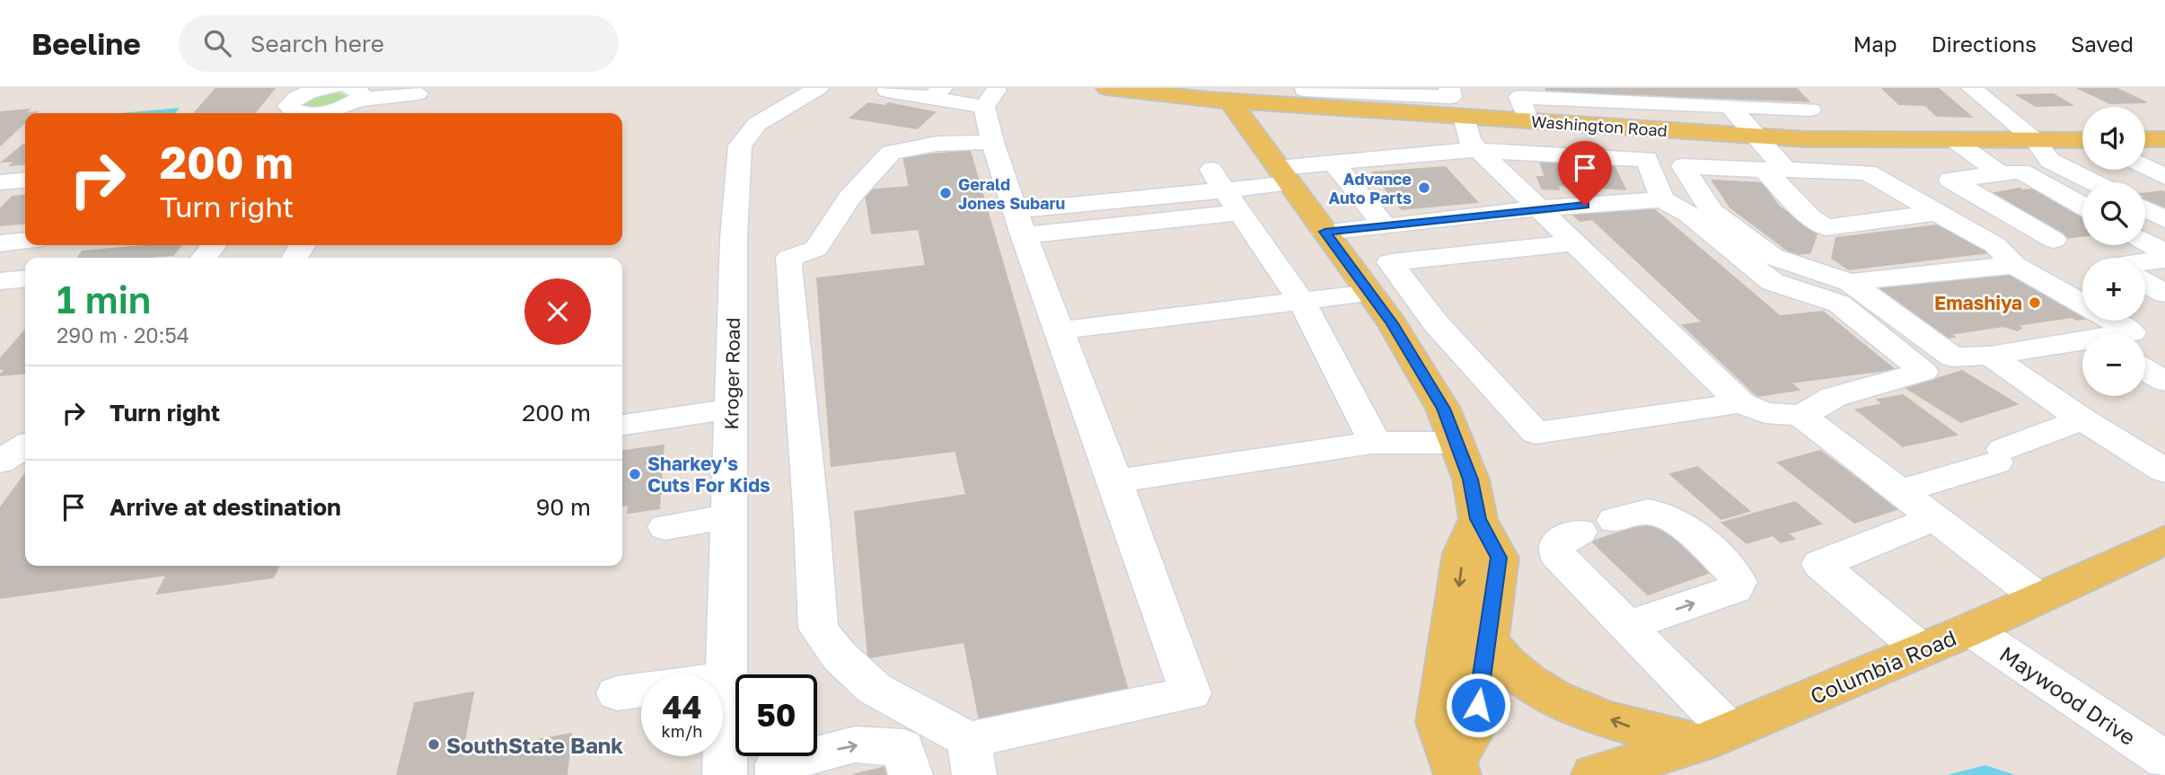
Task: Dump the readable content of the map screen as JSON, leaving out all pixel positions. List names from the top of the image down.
{
  "streets": {
    "main road": ["Washington Road", "Columbia Road"],
    "street": ["Kroger Road", "Maywood Drive"]
  },
  "crossings": [
    ["Columbia Road", "Maywood Drive"]
  ],
  "places": [
    "Advance Auto Parts",
    "Gerald Jones Subaru",
    "Emashiya",
    "Sharkey's Cuts For Kids",
    "SouthState Bank"
  ],
  "page": {
    "header": "Beeline",
    "search": "Search here",
    "nav": ["Map", "Directions", "Saved"],
    "map_buttons": ["+", "−"],
    "turn": ["200 m", "Turn right"],
    "heading": ["1 min", "290 m · 20:54"],
    "list": [
      {
        "name": "Turn right",
        "value": "200 m"
      },
      {
        "name": "Arrive at destination",
        "value": "90 m"
      }
    ],
    "speed": "44 km/h",
    "limit": "50"
  }
}
